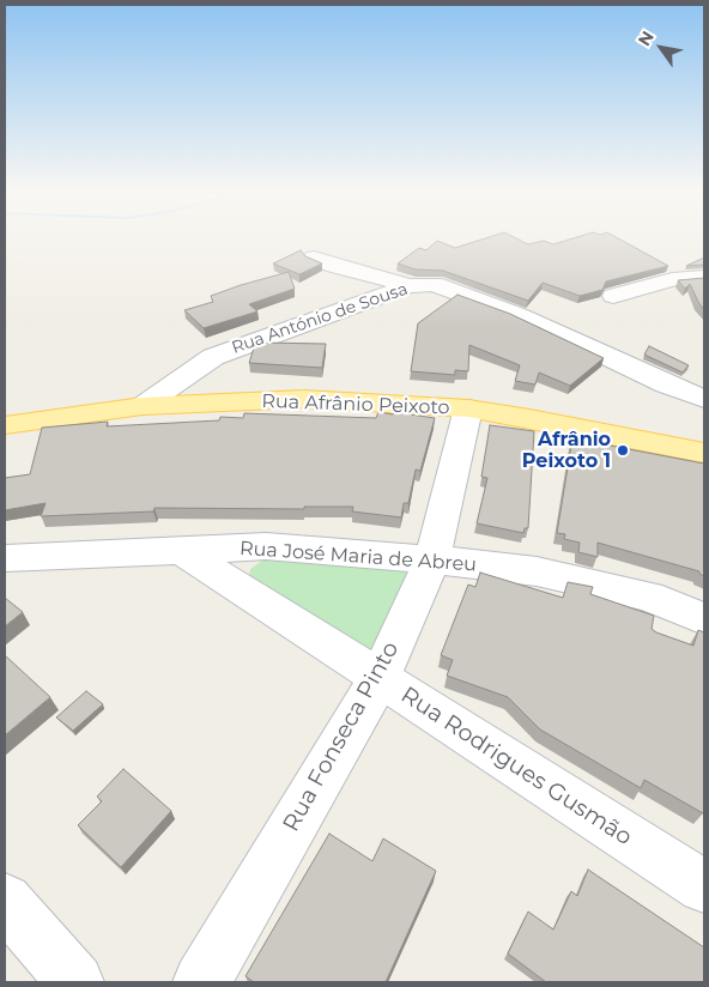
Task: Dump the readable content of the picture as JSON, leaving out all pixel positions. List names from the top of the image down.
{
  "streets": {
    "main road": ["Rua Afrânio Peixoto"],
    "street": [
      "Rua António de Sousa",
      "Rua José Maria de Abreu",
      "Rua Fonseca Pinto",
      "Rua Rodrigues Gusmão"
    ]
  },
  "crossings": [
    ["Rua António de Sousa", "Rua Afrânio Peixoto"],
    ["Rua Afrânio Peixoto", "Rua Fonseca Pinto"],
    ["Rua José Maria de Abreu", "Rua Fonseca Pinto"],
    ["Rua José Maria de Abreu", "Rua Rodrigues Gusmão"],
    ["Rua Fonseca Pinto", "Rua Rodrigues Gusmão"]
  ],
  "places": ["Afrânio Peixoto 1"],
  "north": "top left"
}
